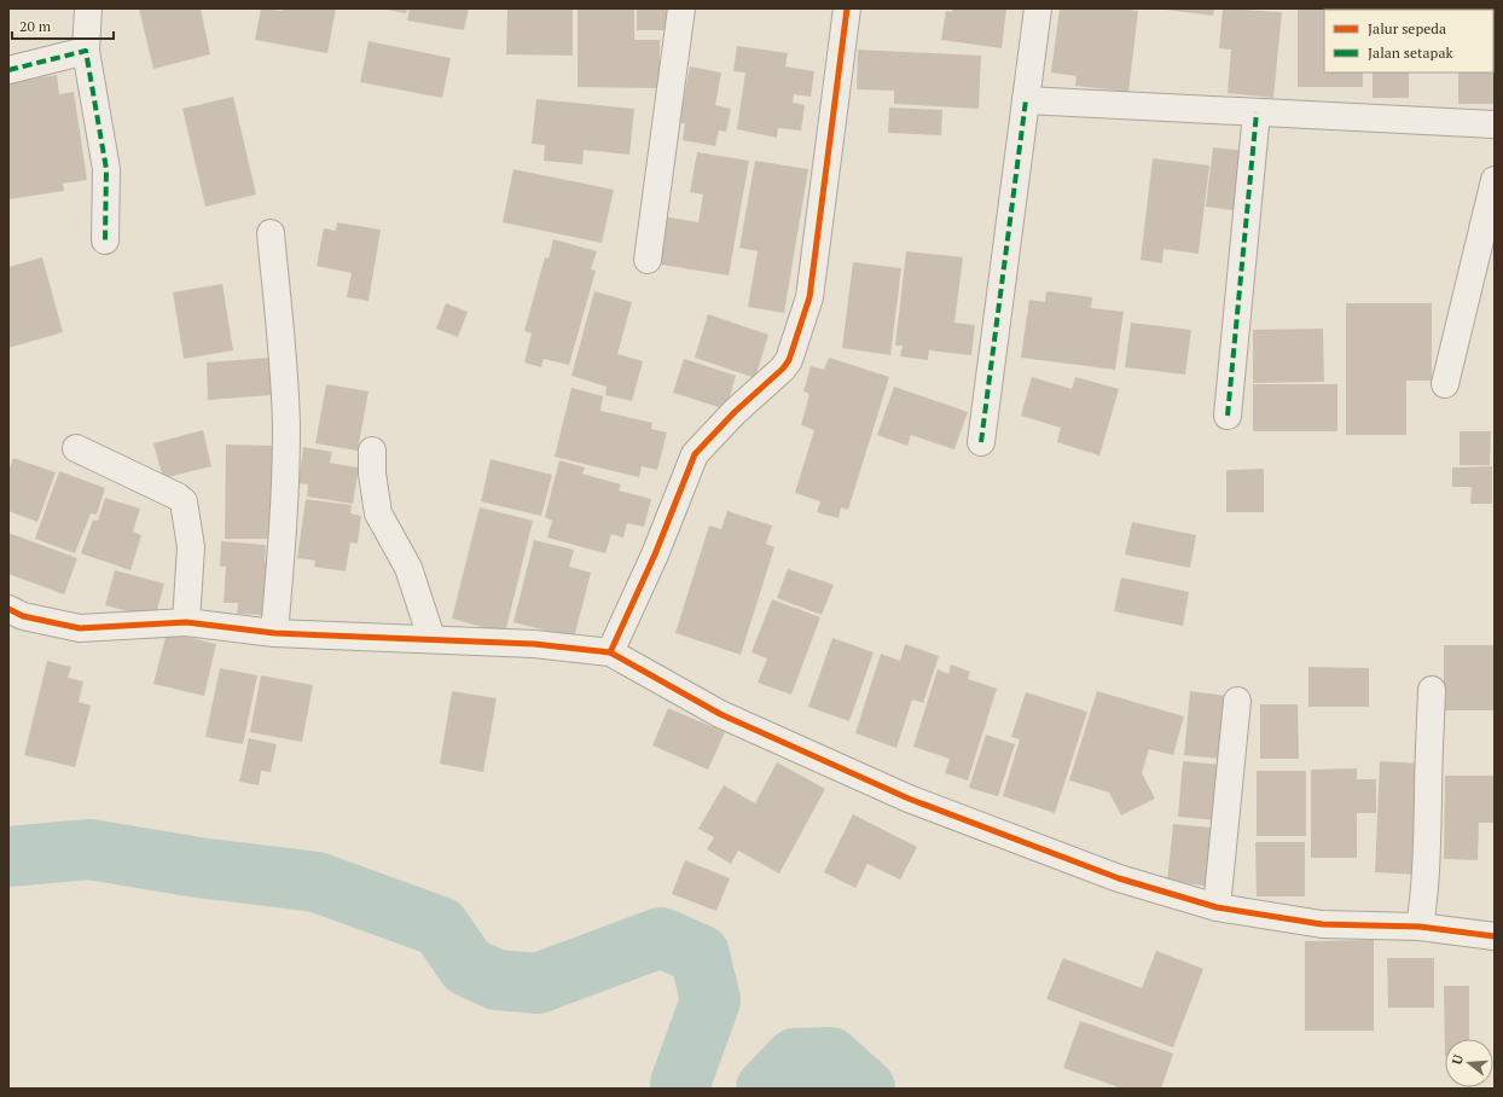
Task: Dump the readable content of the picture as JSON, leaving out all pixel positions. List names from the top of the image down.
{
  "legend": ["Jalur sepeda", "Jalan setapak"],
  "scale_bar": "20 m",
  "north": "left"
}
